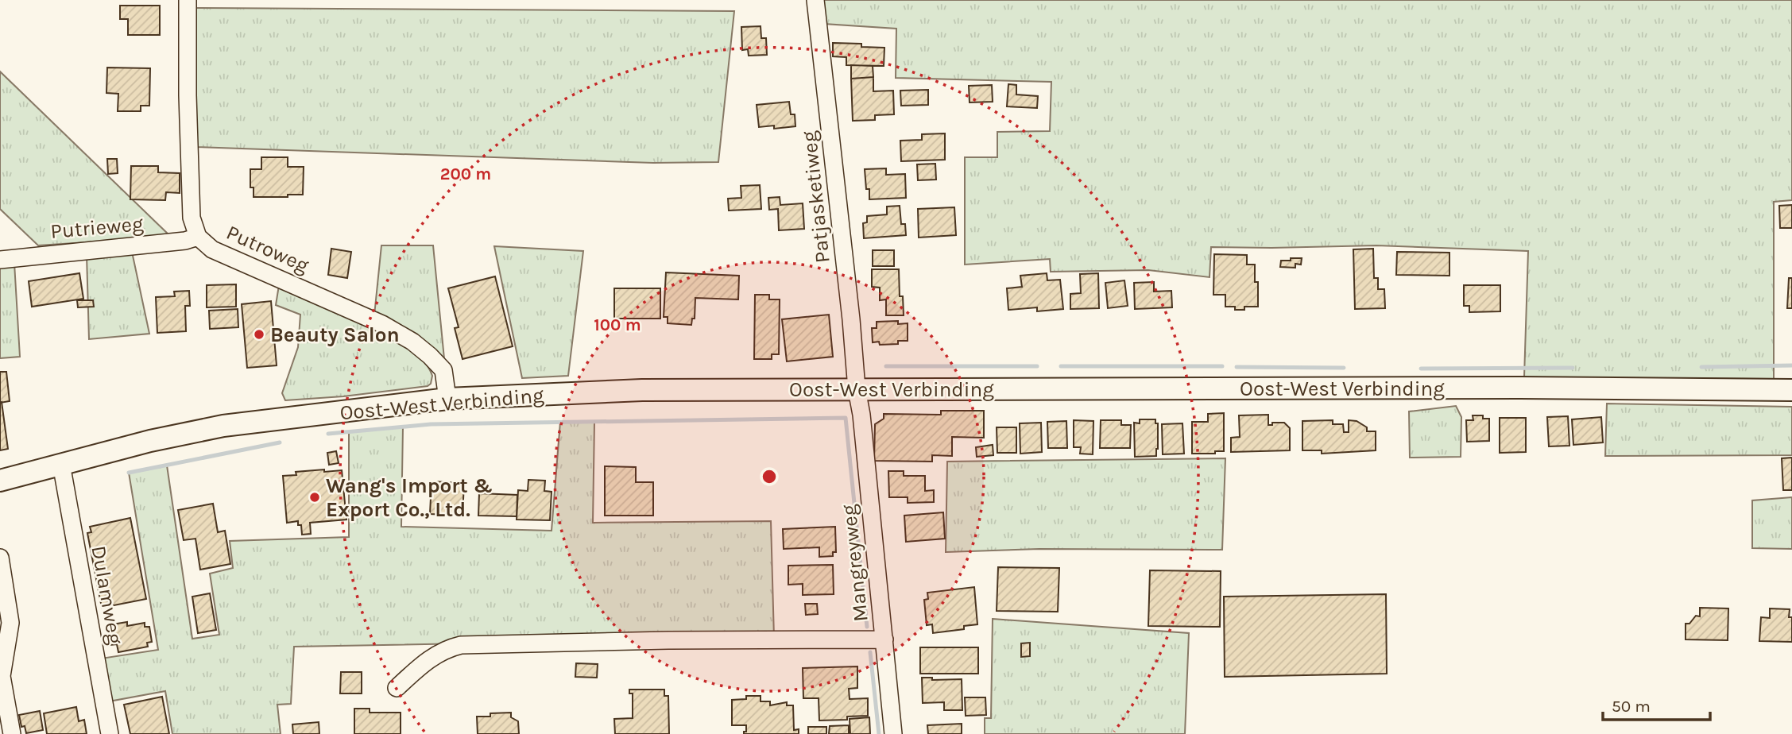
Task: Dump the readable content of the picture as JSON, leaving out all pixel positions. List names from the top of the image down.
{
  "streets": {
    "main road": ["Oost-West Verbinding"],
    "street": [
      "Patjasketiweg",
      "Putrieweg",
      "Putroweg",
      "Mangreyweg",
      "Dulamweg"
    ]
  },
  "crossings": [
    ["Patjasketiweg", "Oost-West Verbinding"],
    ["Patjasketiweg", "Mangreyweg"],
    ["Putrieweg", "Putroweg"],
    ["Putroweg", "Oost-West Verbinding"],
    ["Oost-West Verbinding", "Mangreyweg"],
    ["Oost-West Verbinding", "Dulamweg"]
  ],
  "places": ["Beauty Salon", "Wang's Import & Export Co., Ltd."],
  "scale_bar": "50 m",
  "rings": ["200 m", "100 m"]
}
